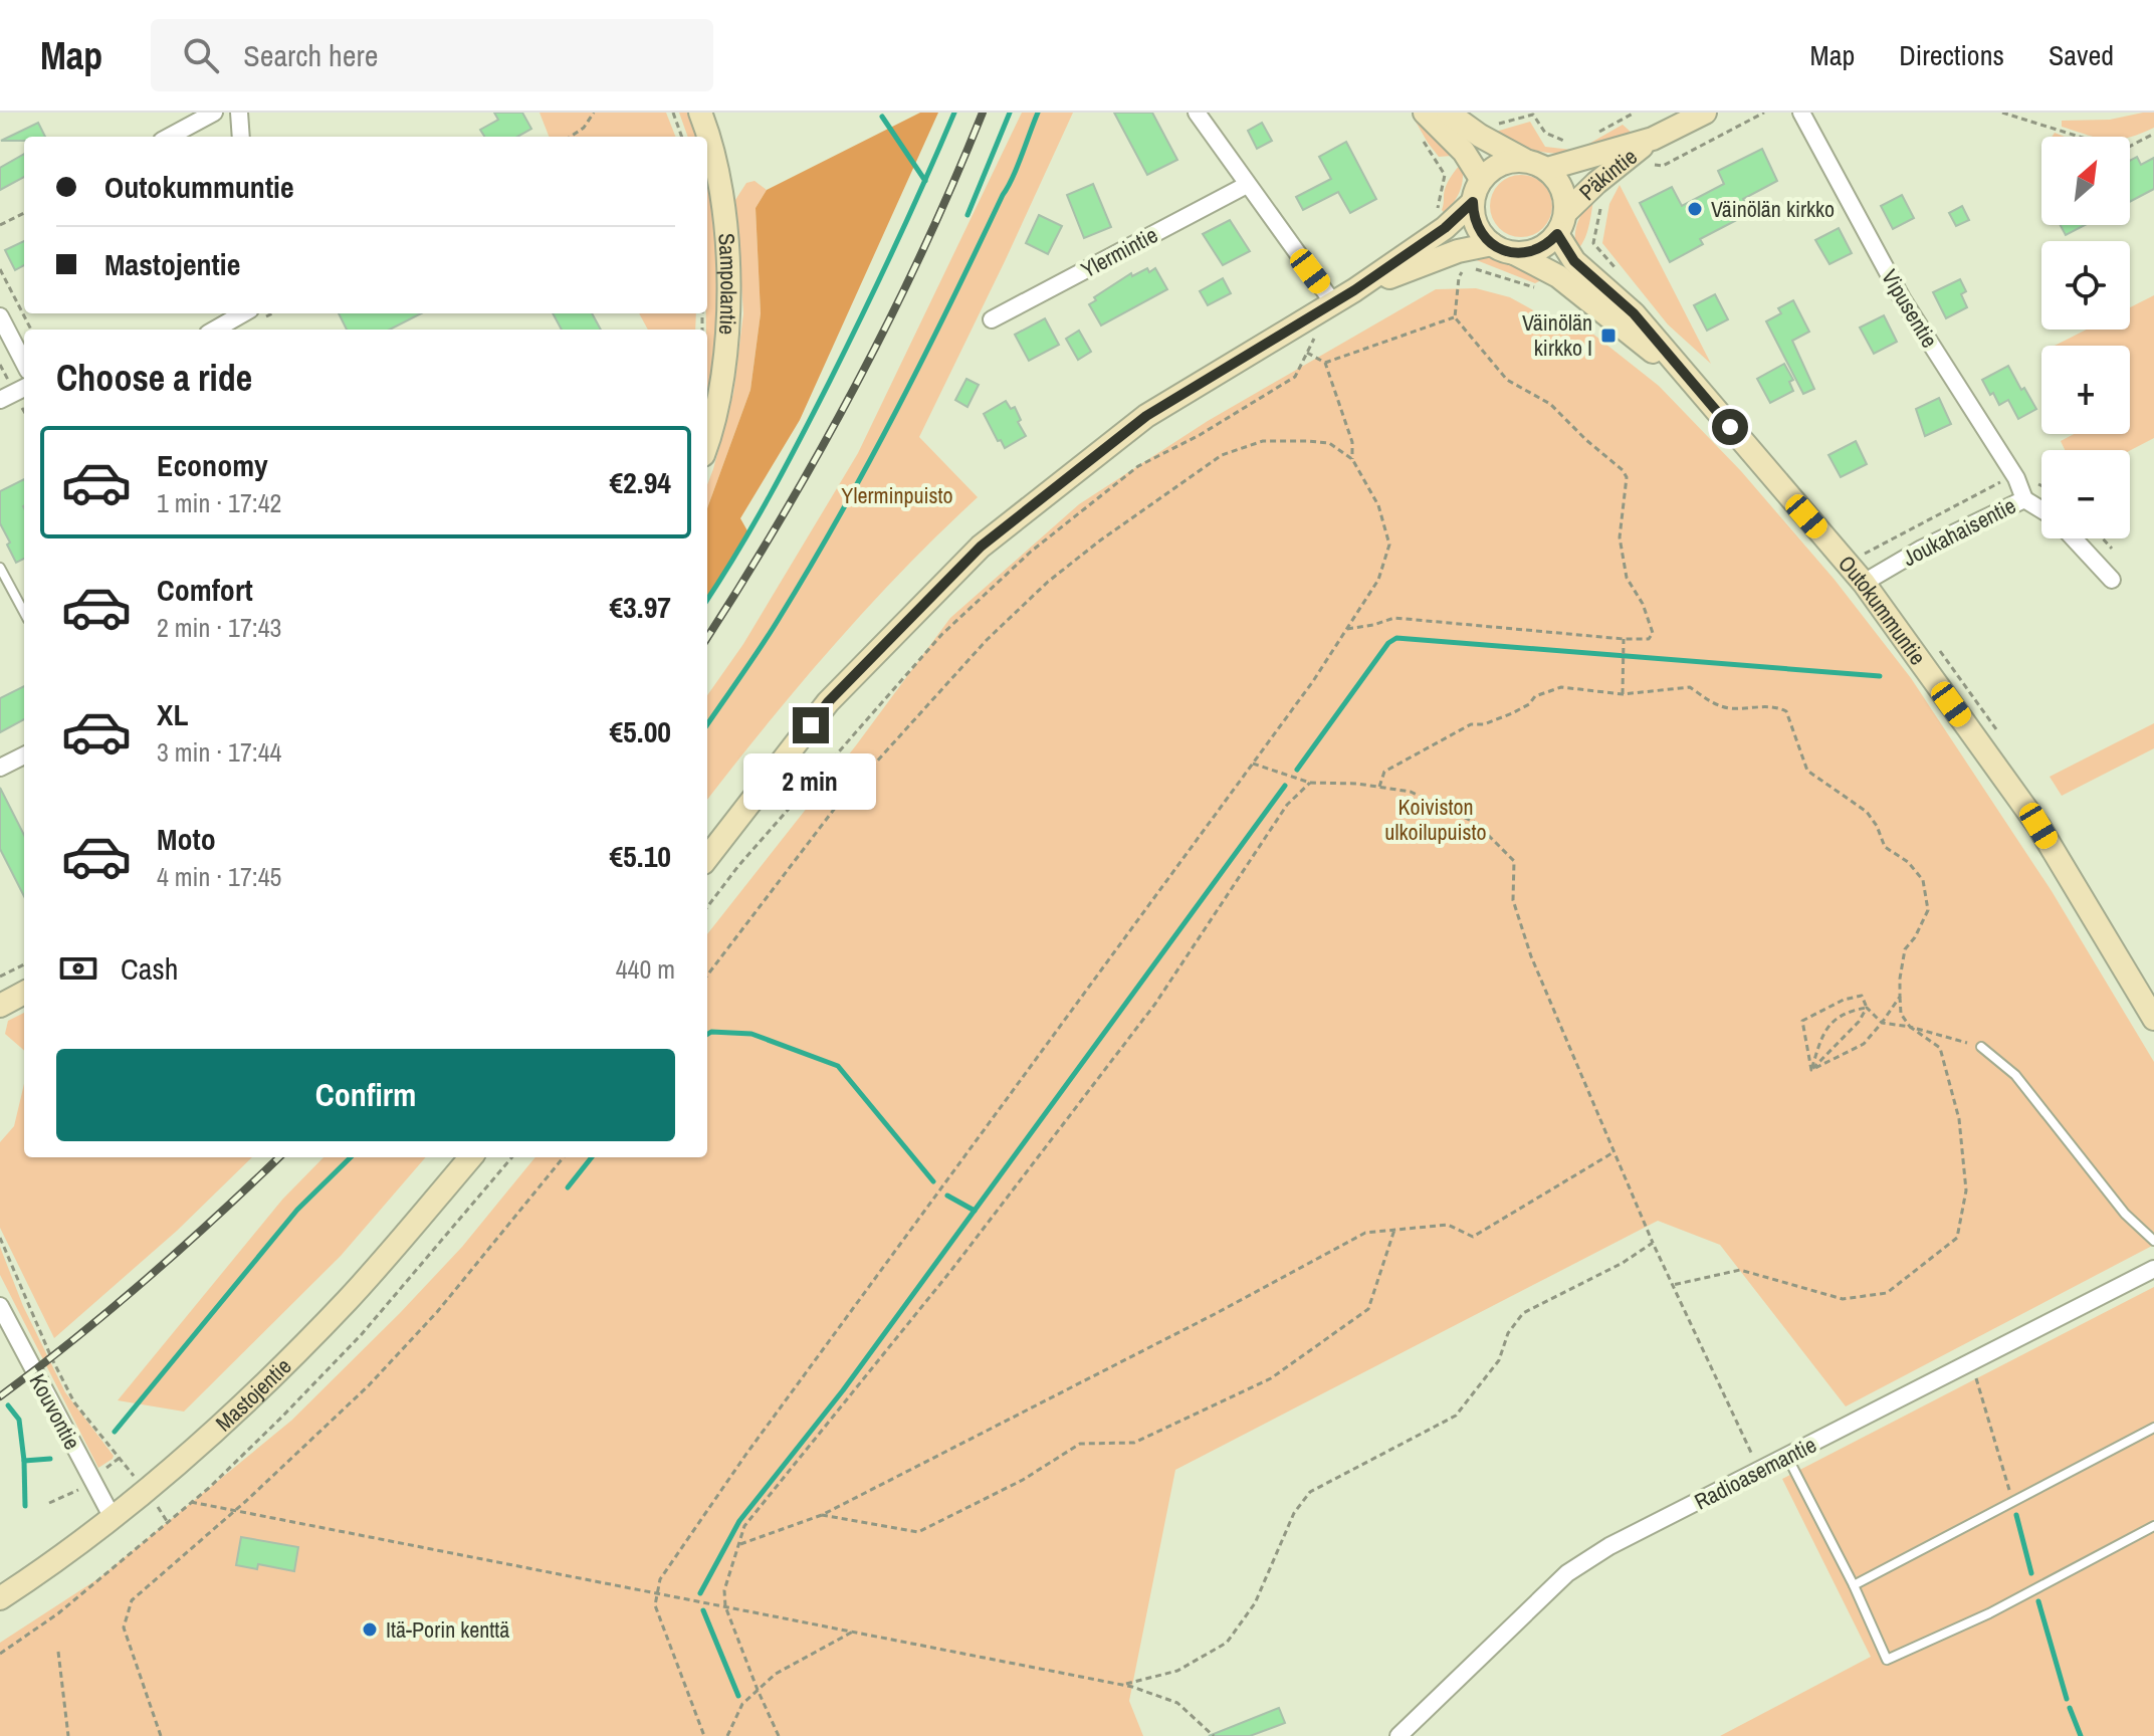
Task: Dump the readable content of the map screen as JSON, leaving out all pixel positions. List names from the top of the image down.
{
  "streets": {
    "main road": [
      "Päkintie",
      "Sampolantie",
      "Outokummuntie",
      "Mastojentie"
    ],
    "street": [
      "Ylermintie",
      "Vipusentie",
      "Joukahaisentie",
      "Kouvontie",
      "Radioasemantie"
    ]
  },
  "crossings": [
    ["Päkintie", "Outokummuntie"],
    ["Vipusentie", "Joukahaisentie"],
    ["Joukahaisentie", "Outokummuntie"],
    ["Mastojentie", "Kouvontie"]
  ],
  "parks": ["Ylerminpuisto", "Koiviston ulkoilupuisto"],
  "places": {
    "other": ["Väinölän kirkko", "Itä-Porin kenttä"],
    "transit": ["Väinölän kirkko I"]
  },
  "north": "top right",
  "page": {
    "header": "Map",
    "search": "Search here",
    "nav": ["Map", "Directions", "Saved"],
    "map_buttons": ["+", "−"],
    "banner": ["Outokummuntie", "Mastojentie"],
    "heading": "Choose a ride",
    "list": [
      {
        "name": "Economy",
        "note": "1 min · 17:42",
        "value": "€2.94"
      },
      {
        "name": "Comfort",
        "note": "2 min · 17:43",
        "value": "€3.97"
      },
      {
        "name": "XL",
        "note": "3 min · 17:44",
        "value": "€5.00"
      },
      {
        "name": "Moto",
        "note": "4 min · 17:45",
        "value": "€5.10"
      }
    ],
    "bubble": "2 min",
    "pay": ["Cash", "440 m"],
    "buttons": "Confirm"
  }
}
